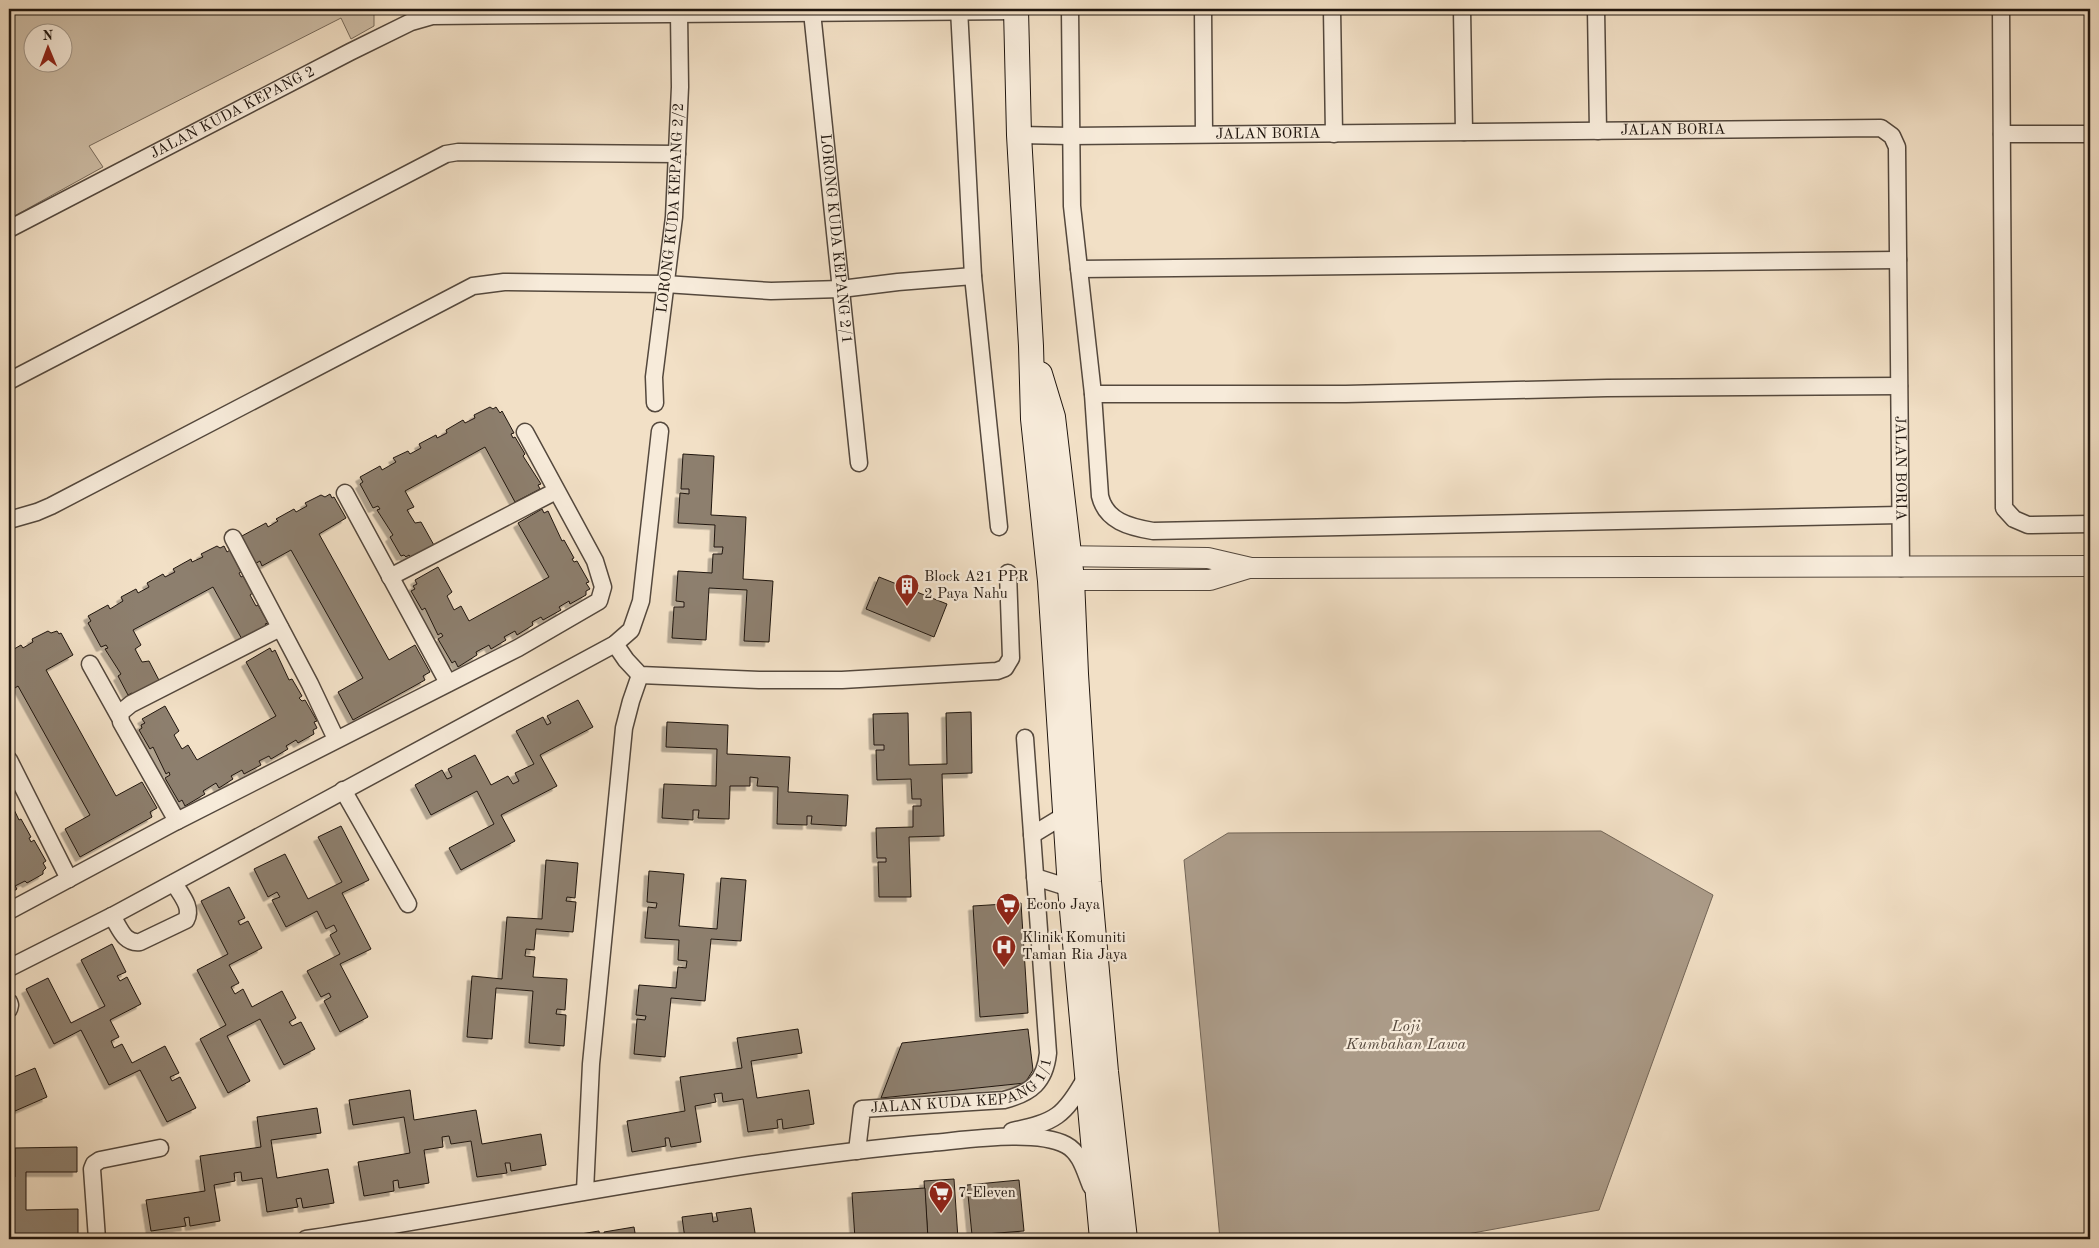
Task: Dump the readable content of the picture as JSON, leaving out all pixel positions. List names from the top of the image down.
{
  "streets": {
    "street": [
      "JALAN KUDA KEPANG 2",
      "JALAN BORIA",
      "LORONG KUDA KEPANG 2/2",
      "LORONG KUDA KEPANG 2/1",
      "JALAN KUDA KEPANG 1/1"
    ]
  },
  "crossings": [
    ["JALAN KUDA KEPANG 2", "LORONG KUDA KEPANG 2/2"],
    ["JALAN KUDA KEPANG 2", "LORONG KUDA KEPANG 2/1"]
  ],
  "water": ["Loji Kumbahan Lawa"],
  "places": {
    "building": ["Block A21 PPR 2 Paya Nahu"],
    "supermarket": ["Econo Jaya", "7-Eleven"],
    "hospital": ["Klinik Komuniti Taman Ria Jaya"]
  },
  "north": "top"
}
